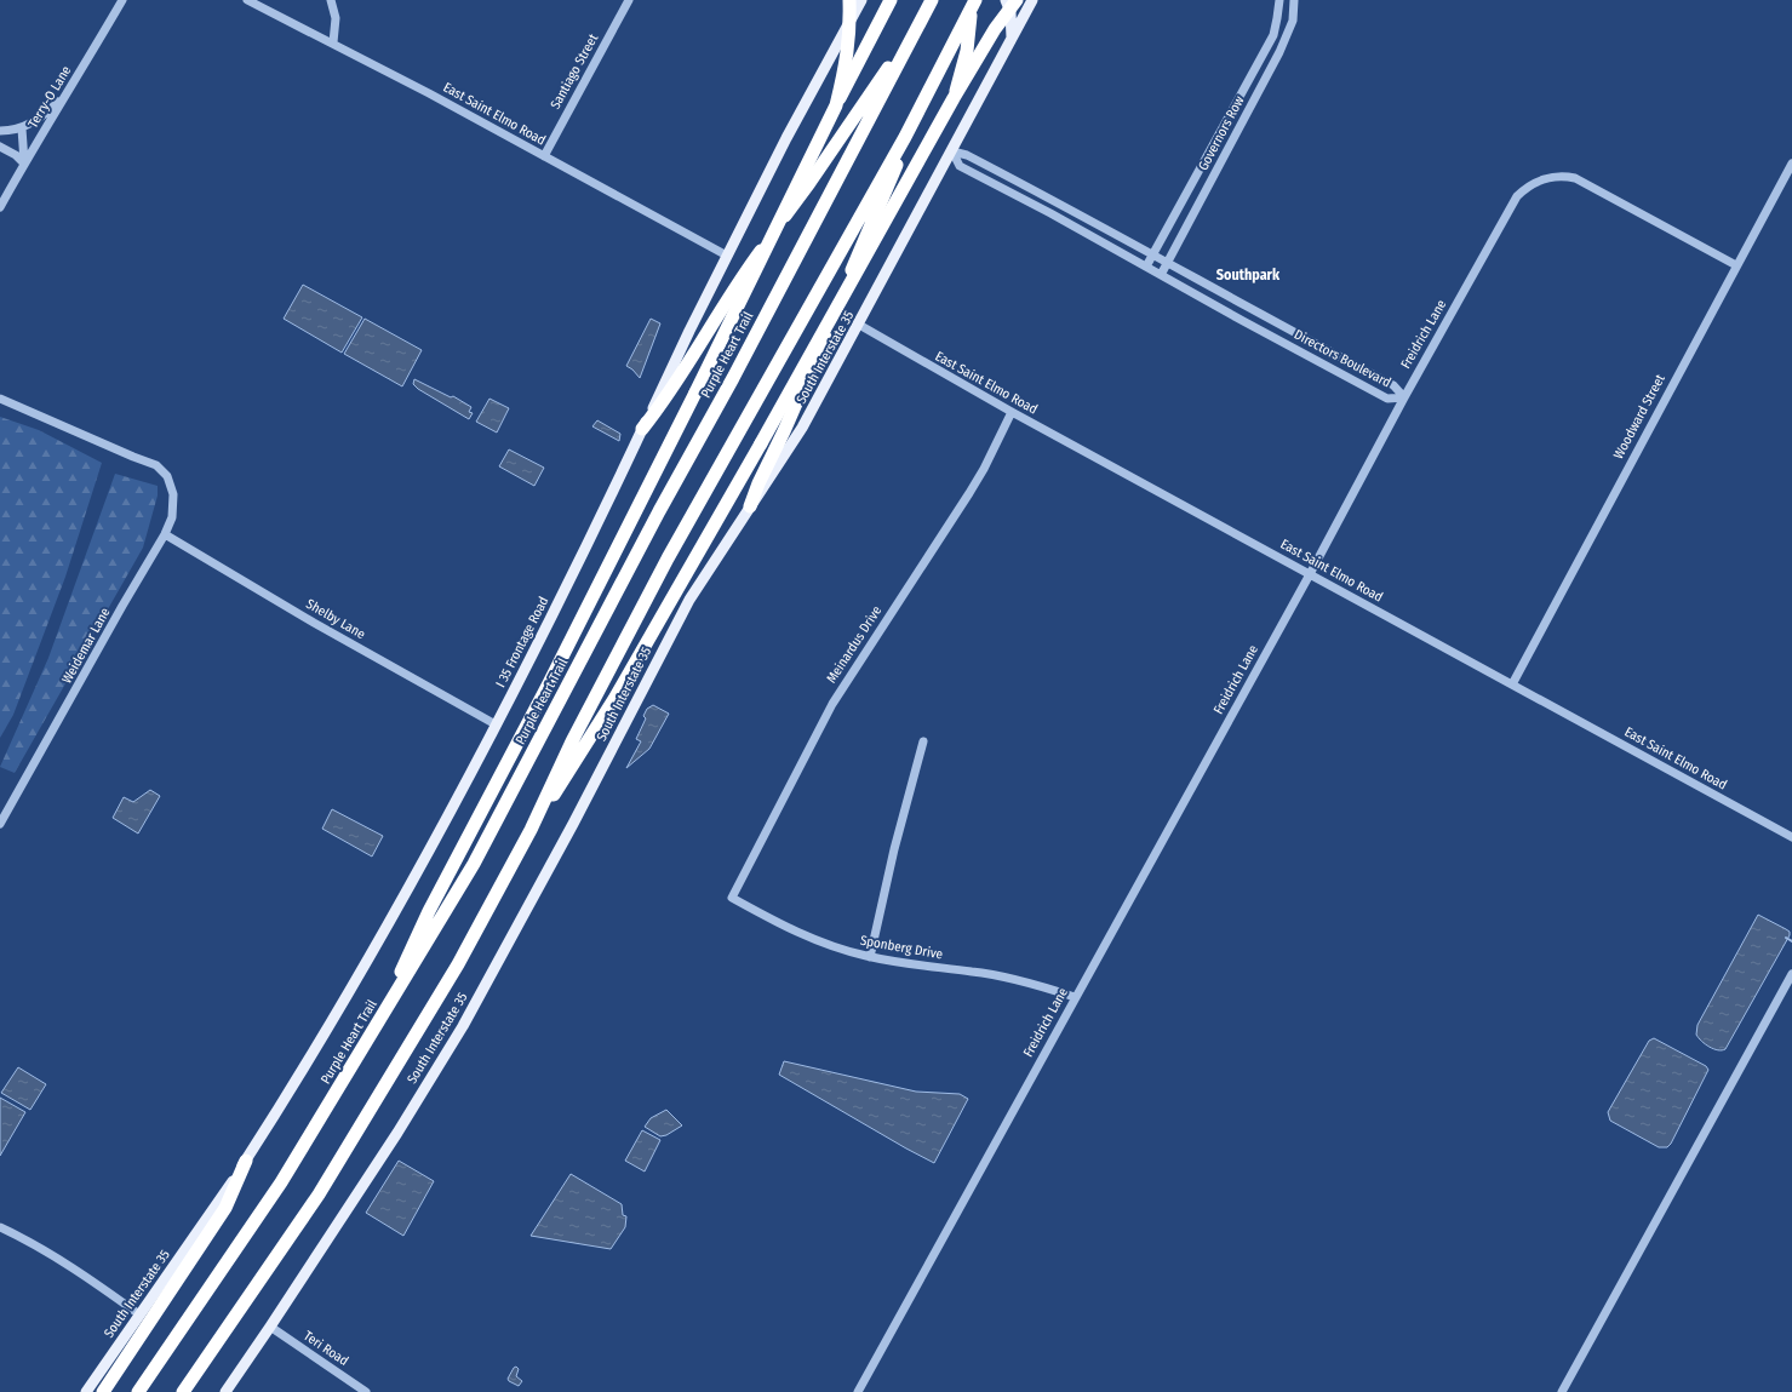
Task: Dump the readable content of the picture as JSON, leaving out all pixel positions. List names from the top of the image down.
{
  "streets": {
    "highway": ["Purple Heart Trail"],
    "main road": ["South Interstate 35", "I 35 Frontage Road"],
    "street": [
      "Santiago Street",
      "Terry-O Lane",
      "East Saint Elmo Road",
      "Governors Row",
      "Freidrich Lane",
      "Directors Boulevard",
      "Woodward Street",
      "Shelby Lane",
      "Meinardus Drive",
      "Weidemar Lane",
      "Sponberg Drive",
      "Teri Road"
    ]
  },
  "crossings": [
    ["Santiago Street", "East Saint Elmo Road"],
    ["East Saint Elmo Road", "Freidrich Lane"],
    ["East Saint Elmo Road", "South Interstate 35"],
    ["East Saint Elmo Road", "Woodward Street"],
    ["East Saint Elmo Road", "Meinardus Drive"],
    ["Governors Row", "Directors Boulevard"],
    ["Freidrich Lane", "Directors Boulevard"],
    ["Freidrich Lane", "Woodward Street"],
    ["Freidrich Lane", "Sponberg Drive"],
    ["South Interstate 35", "Directors Boulevard"],
    ["South Interstate 35", "I 35 Frontage Road"],
    ["South Interstate 35", "Teri Road"],
    ["Shelby Lane", "I 35 Frontage Road"],
    ["Shelby Lane", "Weidemar Lane"],
    ["Meinardus Drive", "Sponberg Drive"]
  ],
  "districts": ["Southpark"]
}
